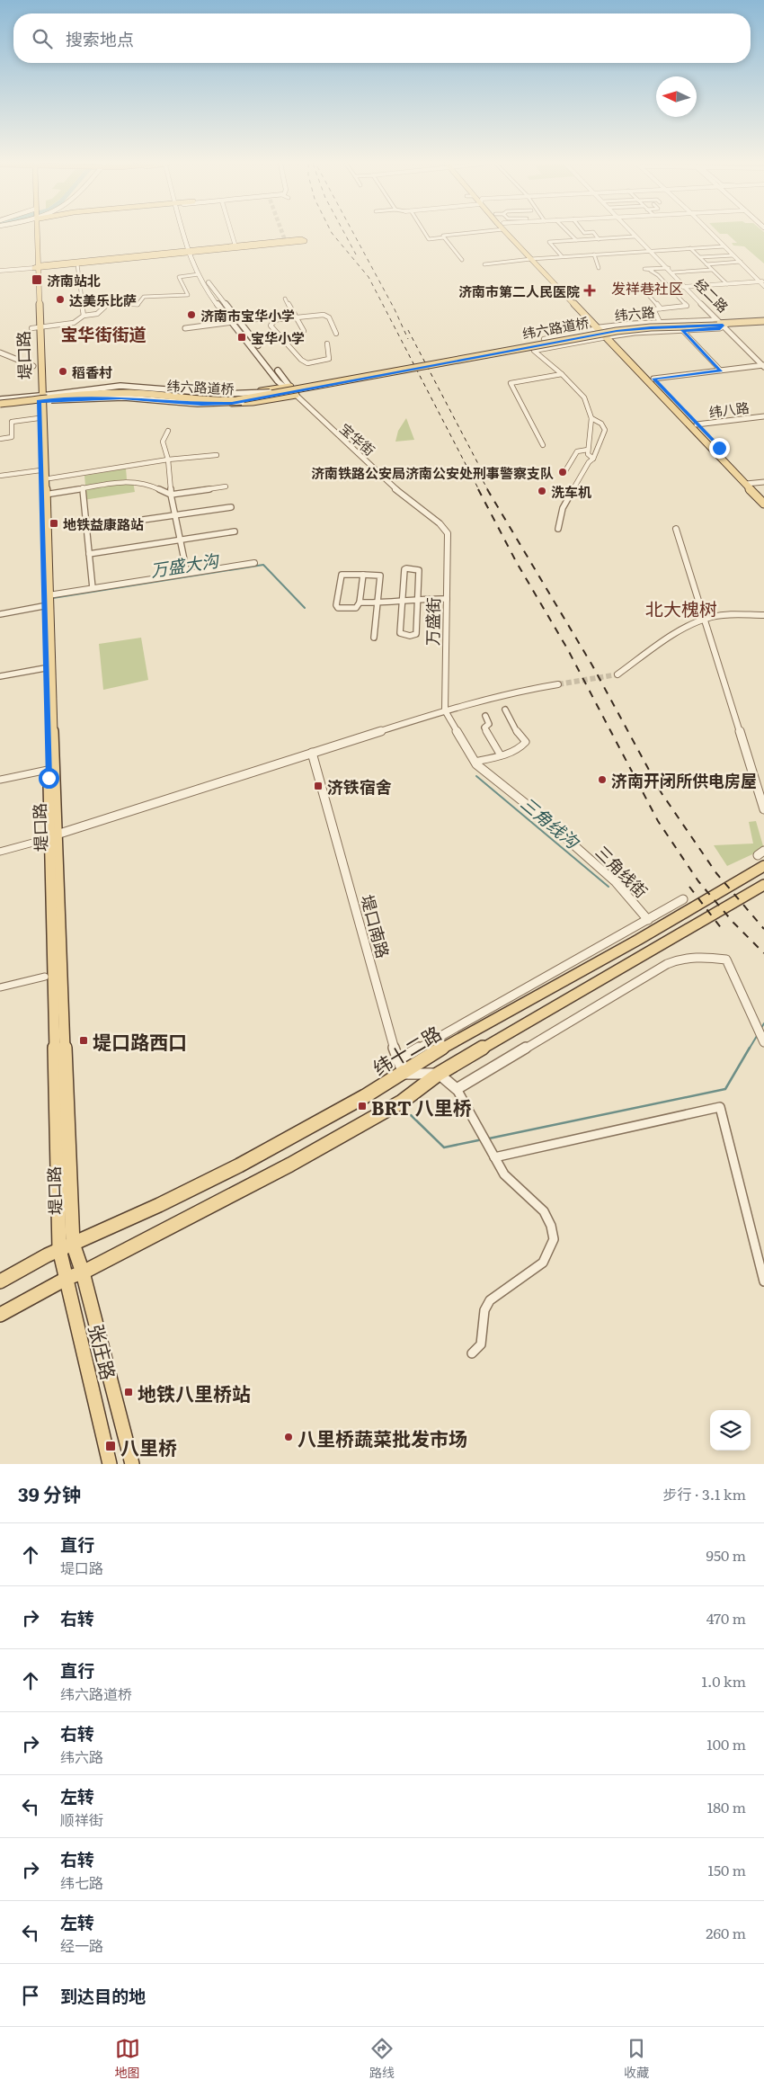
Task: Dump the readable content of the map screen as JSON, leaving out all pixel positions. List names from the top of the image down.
{
  "streets": {
    "main road": [
      "纬六路",
      "纬六路道桥",
      "堤口路",
      "宝华街",
      "纬十二路",
      "张庄路"
    ],
    "street": [
      "经二路",
      "纬八路",
      "万盛街",
      "三角线街",
      "堤口南路"
    ]
  },
  "crossings": [
    ["经二路", "纬六路"],
    ["经二路", "纬六路道桥"],
    ["纬六路", "纬六路道桥"],
    ["堤口路", "纬十二路"],
    ["堤口路", "张庄路"],
    ["宝华街", "万盛街"],
    ["万盛街", "三角线街"],
    ["三角线街", "堤口南路"],
    ["堤口南路", "纬十二路"],
    ["纬十二路", "张庄路"]
  ],
  "districts": ["发祥巷社区", "宝华街街道", "北大槐树"],
  "water": ["万盛大沟", "三角线沟"],
  "places": {
    "transit": [
      "济南站北",
      "宝华小学",
      "地铁益康路站",
      "济铁宿舍",
      "堤口路西口",
      "BRT 八里桥",
      "地铁八里桥站",
      "八里桥"
    ],
    "health": ["济南市第二人民医院"],
    "other": [
      "达美乐比萨",
      "济南市宝华小学",
      "稻香村",
      "济南铁路公安局济南公安处刑事警察支队",
      "洗车机",
      "济南开闭所供电房屋",
      "八里桥蔬菜批发市场"
    ]
  },
  "north": "left",
  "page": {
    "search": "搜索地点",
    "heading": ["39 分钟", "步行 · 3.1 km"],
    "list": [
      ["直行", "堤口路", "950 m"],
      ["右转", "470 m"],
      ["直行", "纬六路道桥", "1.0 km"],
      ["右转", "纬六路", "100 m"],
      ["左转", "顺祥街", "180 m"],
      ["右转", "纬七路", "150 m"],
      ["左转", "经一路", "260 m"],
      "到达目的地"
    ],
    "nav": ["地图", "路线", "收藏"]
  }
}
